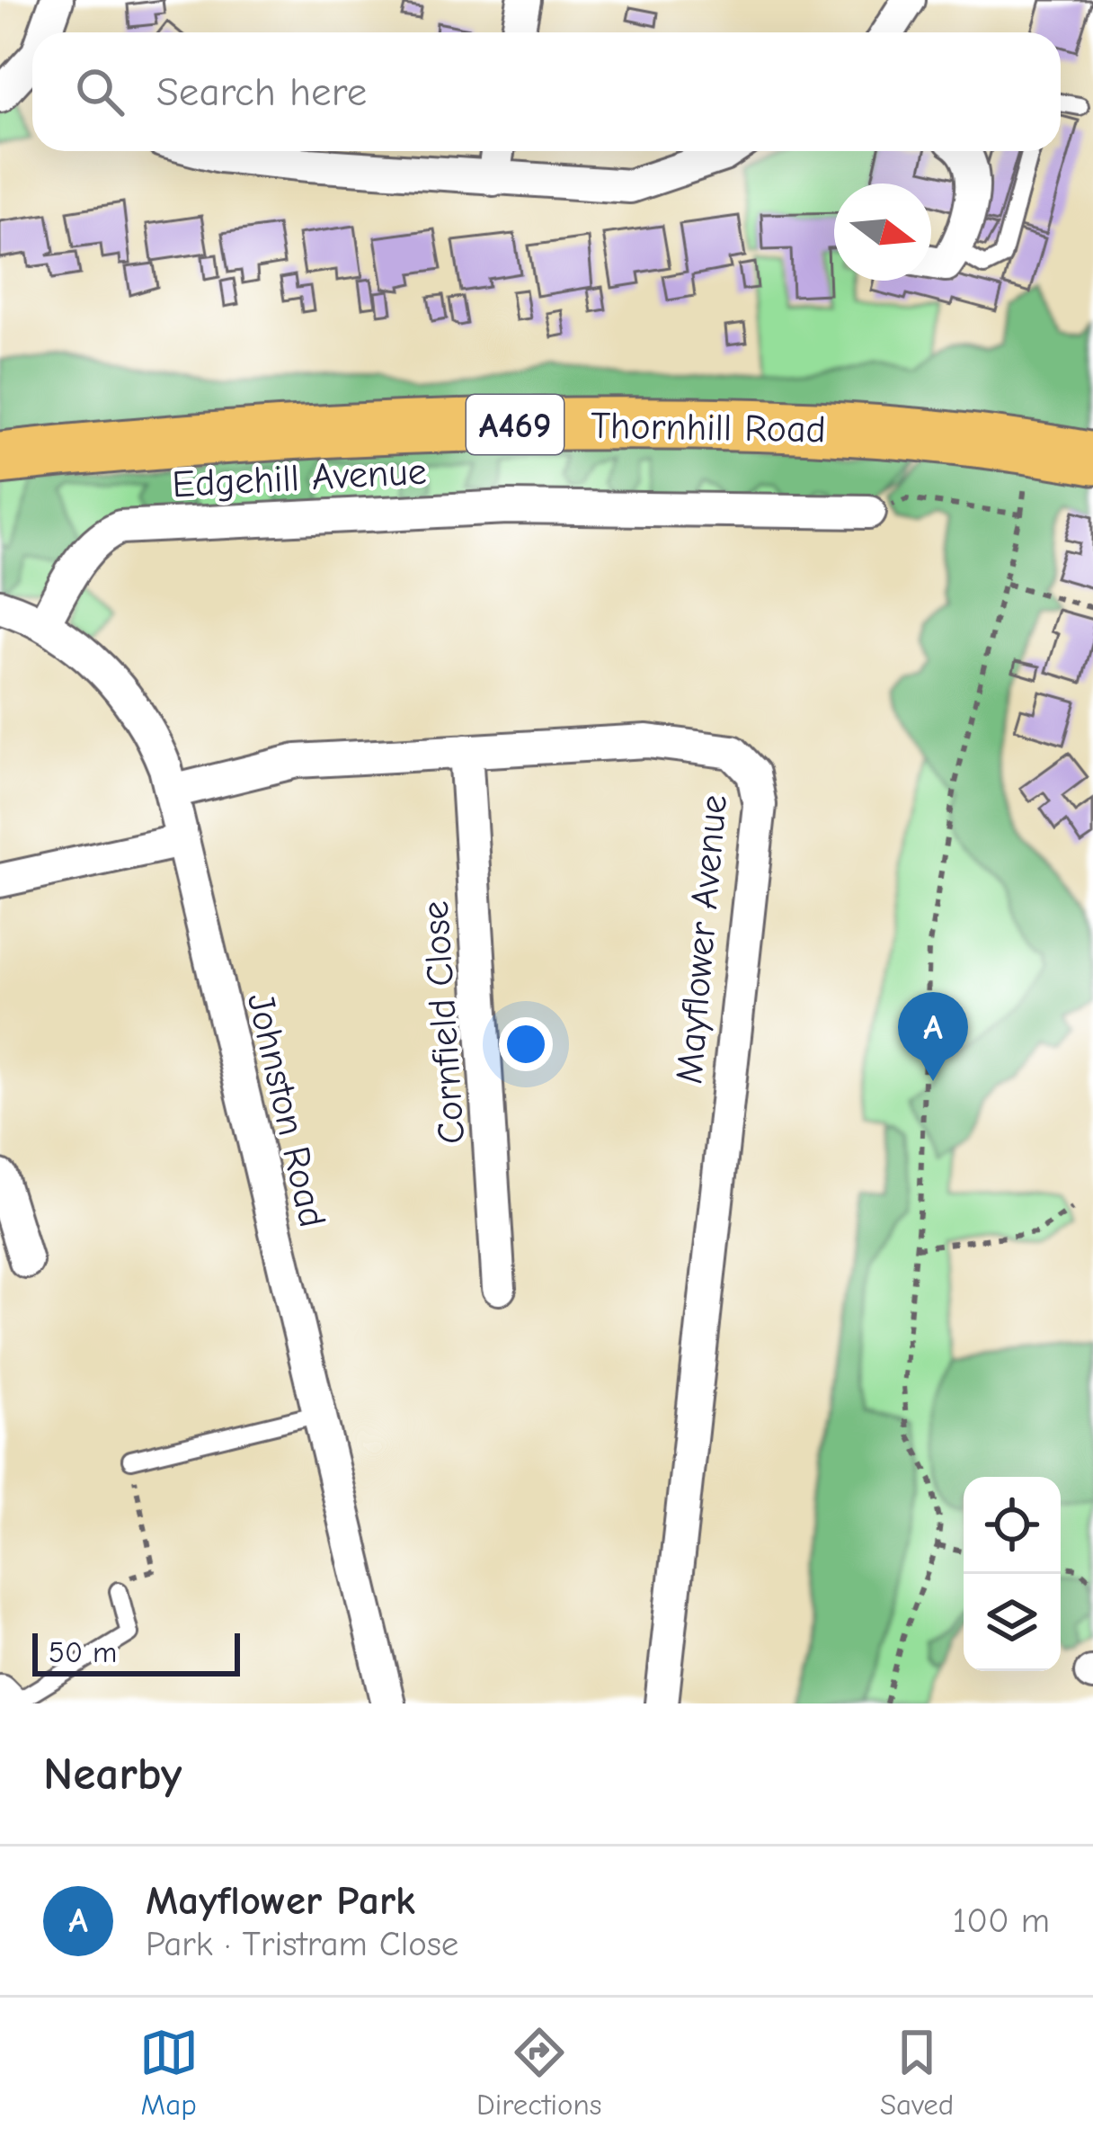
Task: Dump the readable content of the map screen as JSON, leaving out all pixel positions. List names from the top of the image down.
{
  "streets": {
    "main road": ["A469", "Thornhill Road"],
    "street": [
      "Edgehill Avenue",
      "Mayflower Avenue",
      "Cornfield Close",
      "Johnston Road"
    ]
  },
  "crossings": [
    ["Edgehill Avenue", "Johnston Road"],
    ["Mayflower Avenue", "Cornfield Close"],
    ["Mayflower Avenue", "Johnston Road"]
  ],
  "scale_bar": "50 m",
  "north": "right",
  "page": {
    "search": "Search here",
    "pins": "A",
    "scale": "50 m",
    "heading": "Nearby",
    "list": [
      {
        "mark": "A",
        "name": "Mayflower Park",
        "note": "Park · Tristram Close",
        "value": "100 m"
      }
    ],
    "nav": ["Map", "Directions", "Saved"]
  }
}
